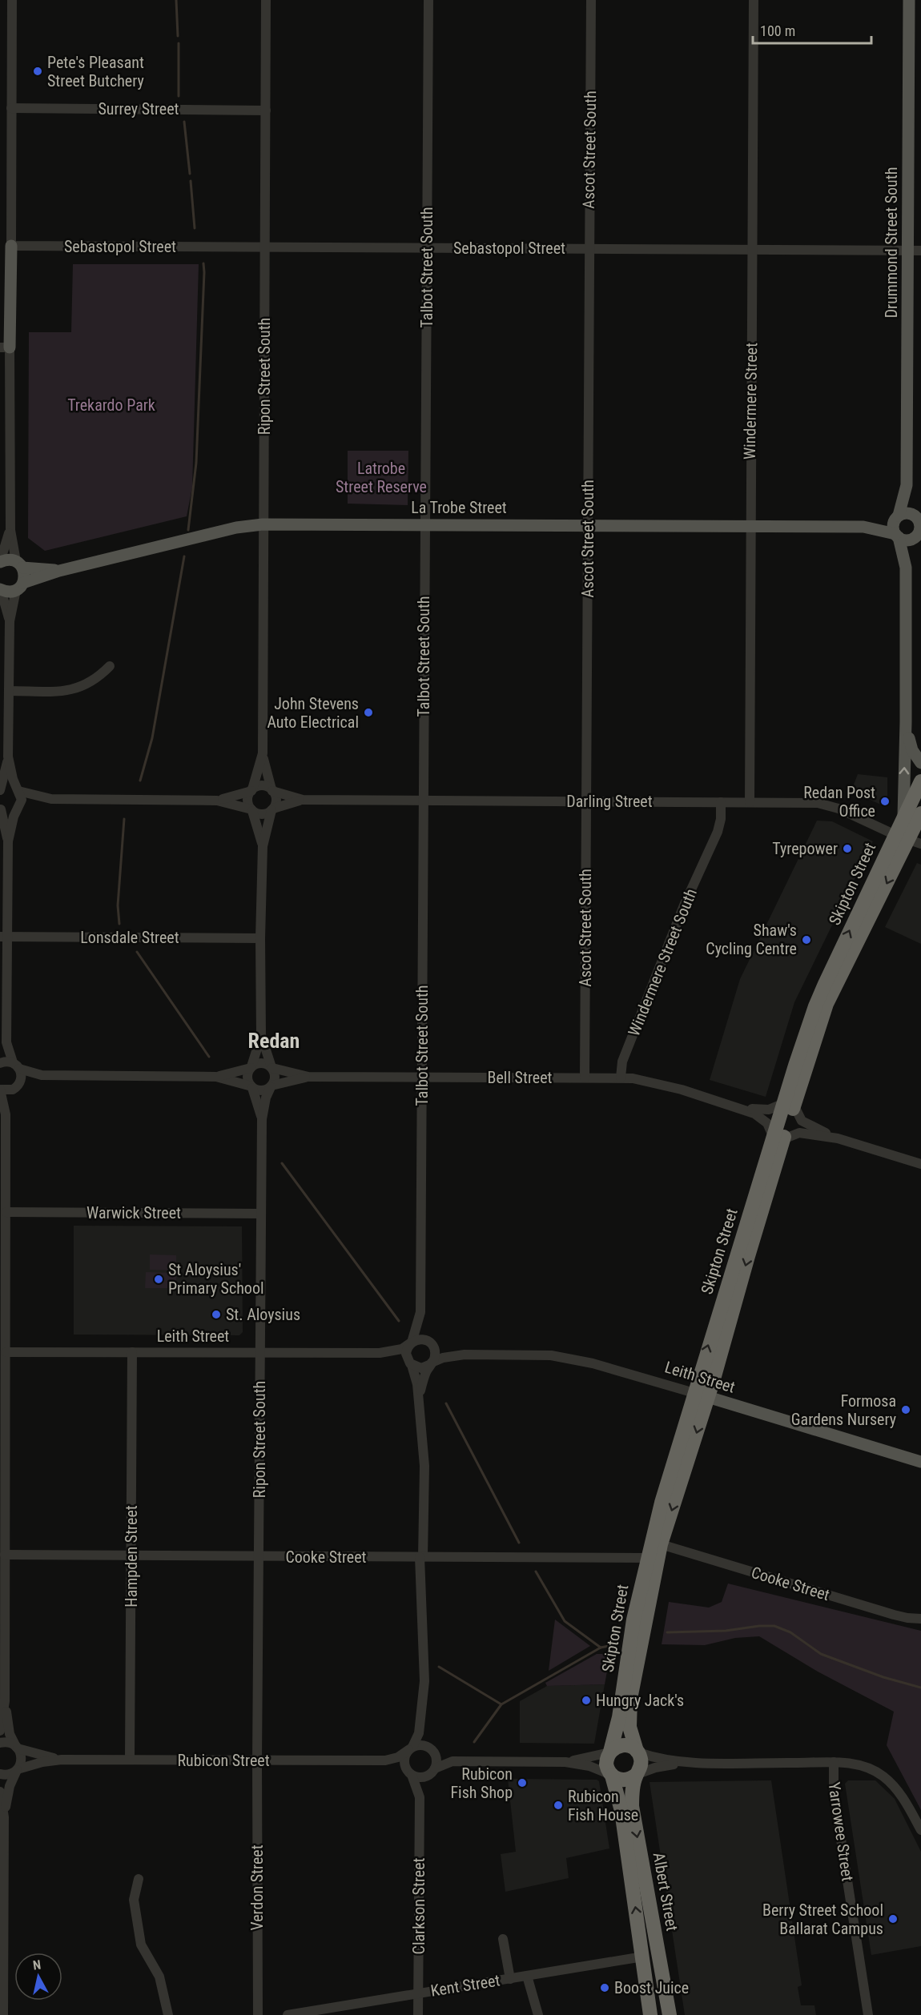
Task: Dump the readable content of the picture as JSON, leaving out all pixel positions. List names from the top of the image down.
{
  "streets": {
    "highway": ["Skipton Street", "Albert Street"],
    "main road": ["Drummond Street South", "La Trobe Street", "Leith Street"],
    "street": [
      "Surrey Street",
      "Ascot Street South",
      "Sebastopol Street",
      "Talbot Street South",
      "Ripon Street South",
      "Windermere Street",
      "Darling Street",
      "Lonsdale Street",
      "Windermere Street South",
      "Bell Street",
      "Warwick Street",
      "Hampden Street",
      "Cooke Street",
      "Rubicon Street",
      "Yarrowee Street",
      "Verdon Street",
      "Clarkson Street",
      "Kent Street"
    ]
  },
  "crossings": [
    ["Surrey Street", "Ripon Street South"],
    ["Ascot Street South", "Sebastopol Street"],
    ["Ascot Street South", "La Trobe Street"],
    ["Ascot Street South", "Darling Street"],
    ["Ascot Street South", "Bell Street"],
    ["Drummond Street South", "Sebastopol Street"],
    ["Drummond Street South", "La Trobe Street"],
    ["Sebastopol Street", "Talbot Street South"],
    ["Sebastopol Street", "Ripon Street South"],
    ["Sebastopol Street", "Windermere Street"],
    ["Talbot Street South", "La Trobe Street"],
    ["Talbot Street South", "Darling Street"],
    ["Talbot Street South", "Bell Street"],
    ["Talbot Street South", "Leith Street"],
    ["Ripon Street South", "La Trobe Street"],
    ["Ripon Street South", "Darling Street"],
    ["Ripon Street South", "Bell Street"],
    ["Ripon Street South", "Warwick Street"],
    ["Ripon Street South", "Leith Street"],
    ["Ripon Street South", "Cooke Street"],
    ["Ripon Street South", "Rubicon Street"],
    ["Ripon Street South", "Verdon Street"],
    ["Windermere Street", "La Trobe Street"],
    ["Windermere Street", "Darling Street"],
    ["Darling Street", "Skipton Street"],
    ["Darling Street", "Windermere Street South"],
    ["Skipton Street", "Bell Street"],
    ["Skipton Street", "Leith Street"],
    ["Skipton Street", "Cooke Street"],
    ["Skipton Street", "Albert Street"],
    ["Windermere Street South", "Bell Street"],
    ["Leith Street", "Hampden Street"],
    ["Hampden Street", "Cooke Street"],
    ["Hampden Street", "Rubicon Street"],
    ["Rubicon Street", "Verdon Street"],
    ["Rubicon Street", "Clarkson Street"],
    ["Albert Street", "Kent Street"],
    ["Clarkson Street", "Kent Street"]
  ],
  "districts": ["Redan"],
  "parks": ["Trekardo Park", "Latrobe Street Reserve"],
  "places": [
    "Pete's Pleasant Street Butchery",
    "John Stevens Auto Electrical",
    "Redan Post Office",
    "Tyrepower",
    "Shaw's Cycling Centre",
    "St Aloysius' Primary School",
    "St. Aloysius",
    "Formosa Gardens Nursery",
    "Hungry Jack's",
    "Rubicon Fish Shop",
    "Rubicon Fish House",
    "Berry Street School Ballarat Campus",
    "Boost Juice"
  ],
  "scale_bar": "100 m",
  "north": "top"
}
